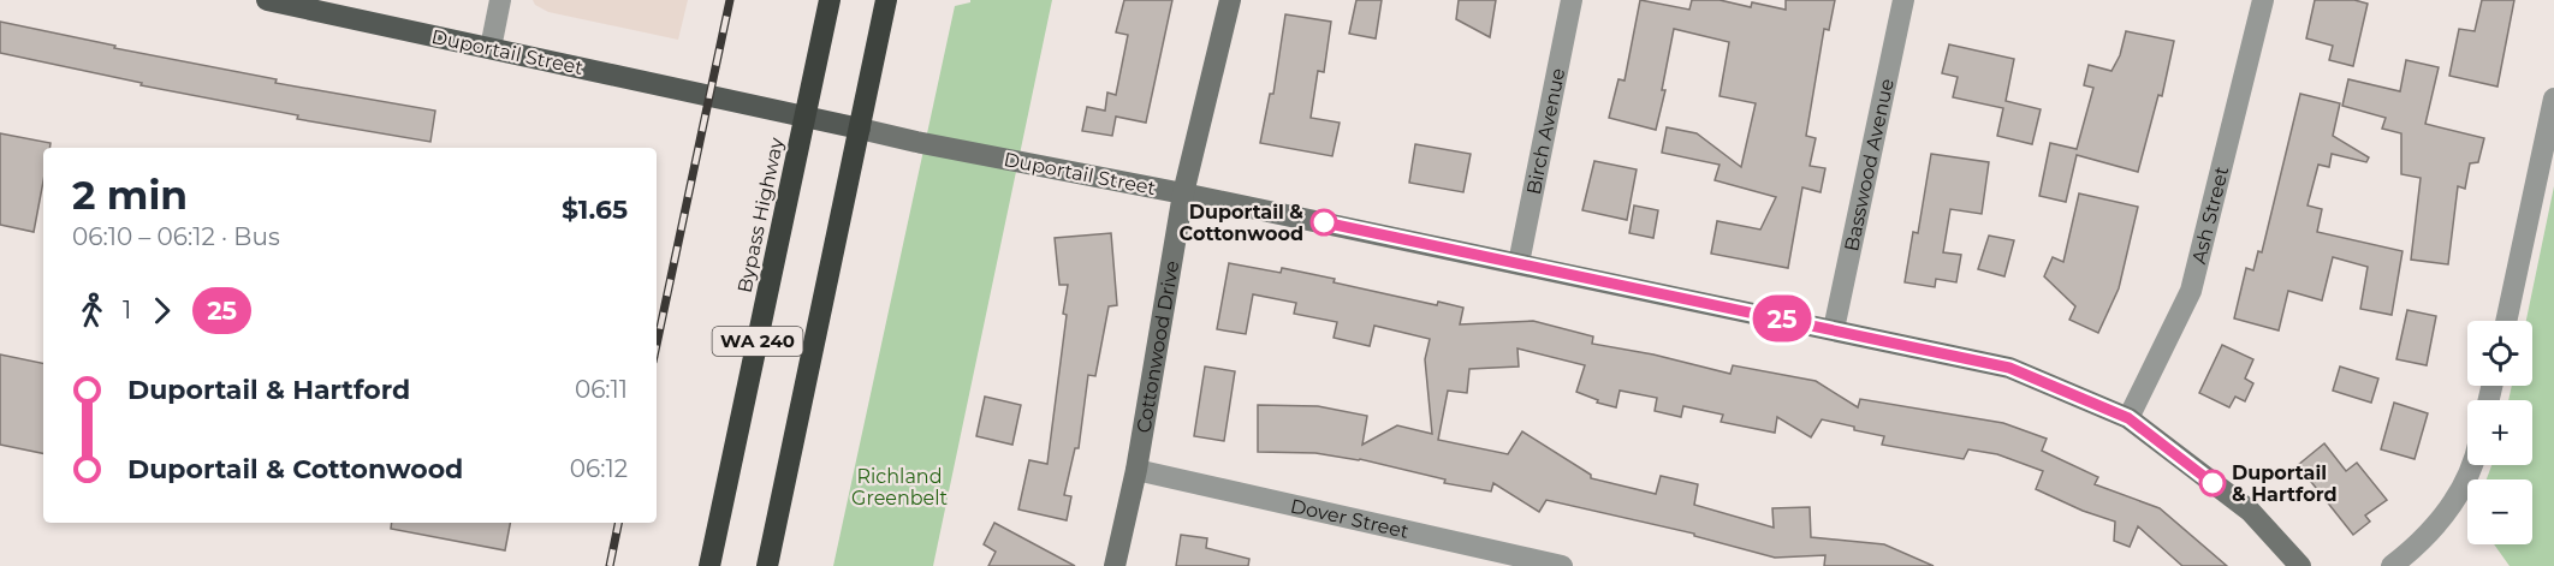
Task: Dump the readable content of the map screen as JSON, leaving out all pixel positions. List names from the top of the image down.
{
  "streets": {
    "highway": ["Bypass Highway", "WA 240"],
    "main road": ["Duportail Street", "Cottonwood Drive"],
    "street": [
      "Birch Avenue",
      "Basswood Avenue",
      "Ash Street",
      "Dover Street"
    ]
  },
  "crossings": [
    ["Duportail Street", "Birch Avenue"],
    ["Duportail Street", "Basswood Avenue"],
    ["Duportail Street", "Ash Street"],
    ["Duportail Street", "Bypass Highway"],
    ["Duportail Street", "WA 240"],
    ["Duportail Street", "Cottonwood Drive"],
    ["Cottonwood Drive", "Dover Street"]
  ],
  "parks": ["Richland Greenbelt"],
  "places": ["Duportail & Cottonwood", "Duportail & Hartford"],
  "lines": ["bus line 25"],
  "page": {
    "on_map": "25",
    "heading": ["2 min", "06:10 – 06:12 · Bus", "$1.65"],
    "legs": ["1", "25"],
    "map_buttons": ["+", "−"],
    "list": [
      {
        "name": "Duportail & Hartford",
        "value": "06:11"
      },
      {
        "name": "Duportail & Cottonwood",
        "value": "06:12"
      }
    ]
  }
}
